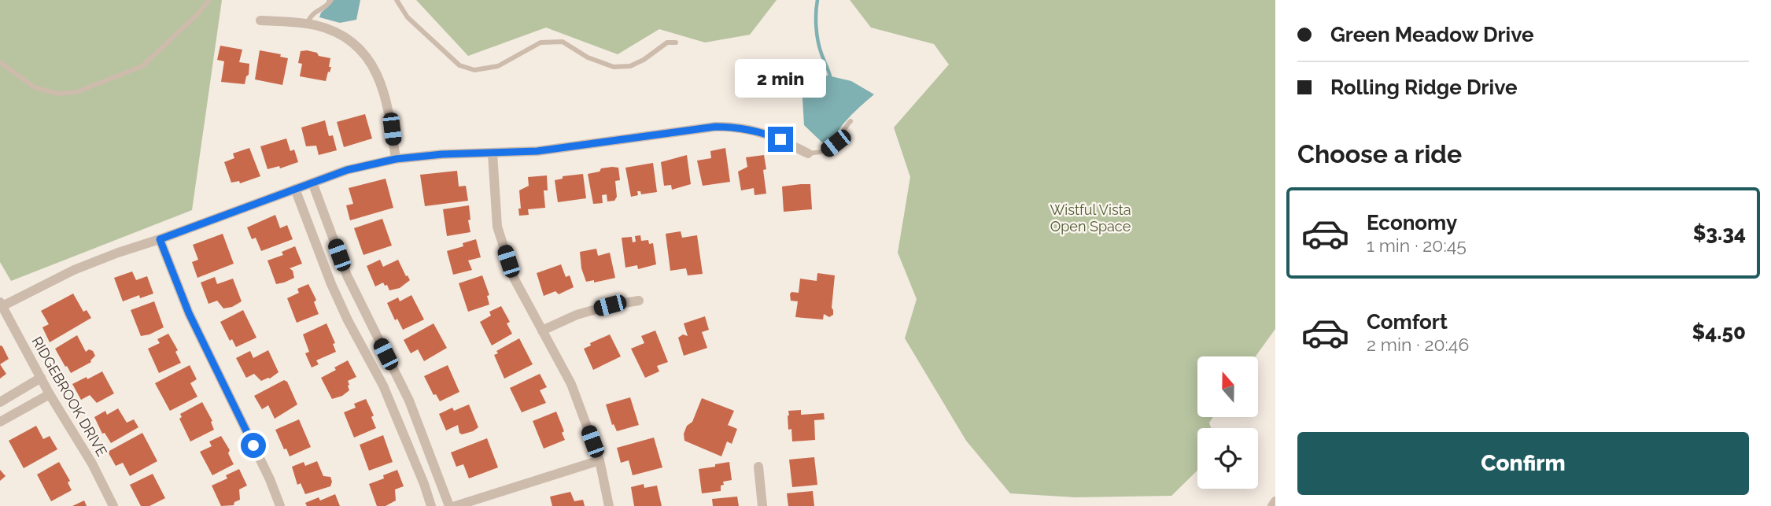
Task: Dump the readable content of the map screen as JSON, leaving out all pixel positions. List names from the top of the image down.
{
  "streets": {
    "street": ["RIDGEBROOK DRIVE"]
  },
  "parks": ["Wistful Vista Open Space"],
  "north": "top",
  "page": {
    "banner": ["Green Meadow Drive", "Rolling Ridge Drive"],
    "bubble": "2 min",
    "heading": "Choose a ride",
    "list": [
      {
        "name": "Economy",
        "note": "1 min · 20:45",
        "value": "$3.34"
      },
      {
        "name": "Comfort",
        "note": "2 min · 20:46",
        "value": "$4.50"
      }
    ],
    "buttons": "Confirm"
  }
}
